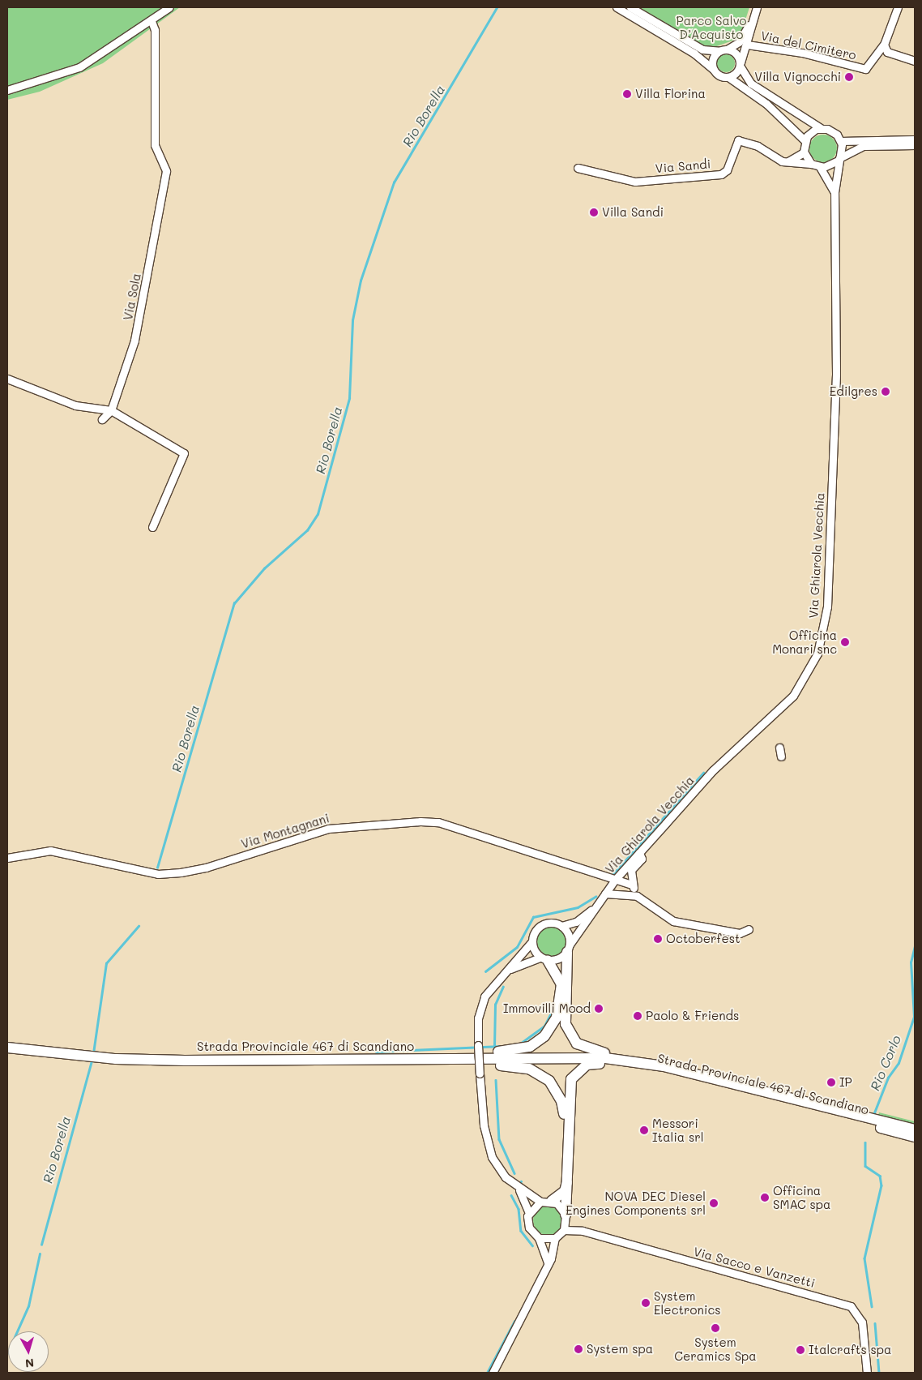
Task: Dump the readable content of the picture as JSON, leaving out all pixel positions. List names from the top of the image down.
{
  "streets": {
    "highway": ["Strada Provinciale 467 di Scandiano"],
    "street": [
      "Via del Cimitero",
      "Via Sandi",
      "Via Sola",
      "Via Ghiarola Vecchia",
      "Via Montagnani",
      "Via Sacco e Vanzetti"
    ]
  },
  "crossings": [
    ["Via Sandi", "Via Ghiarola Vecchia"],
    ["Via Ghiarola Vecchia", "Via Montagnani"],
    ["Via Ghiarola Vecchia", "Via Sacco e Vanzetti"]
  ],
  "water": ["Rio Borella", "Rio Corlo"],
  "parks": ["Parco Salvo D’Acquisto"],
  "places": [
    "Villa Vignocchi",
    "Villa Florina",
    "Villa Sandi",
    "Edilgres",
    "Officina Monari snc",
    "Octoberfest",
    "Immovilli Mood",
    "Paolo & Friends",
    "IP",
    "Messori Italia srl",
    "Officina SMAC spa",
    "NOVA DEC Diesel Engines Components srl",
    "System Electronics",
    "System Ceramics Spa",
    "System spa",
    "Italcrafts spa"
  ],
  "north": "bottom"
}
